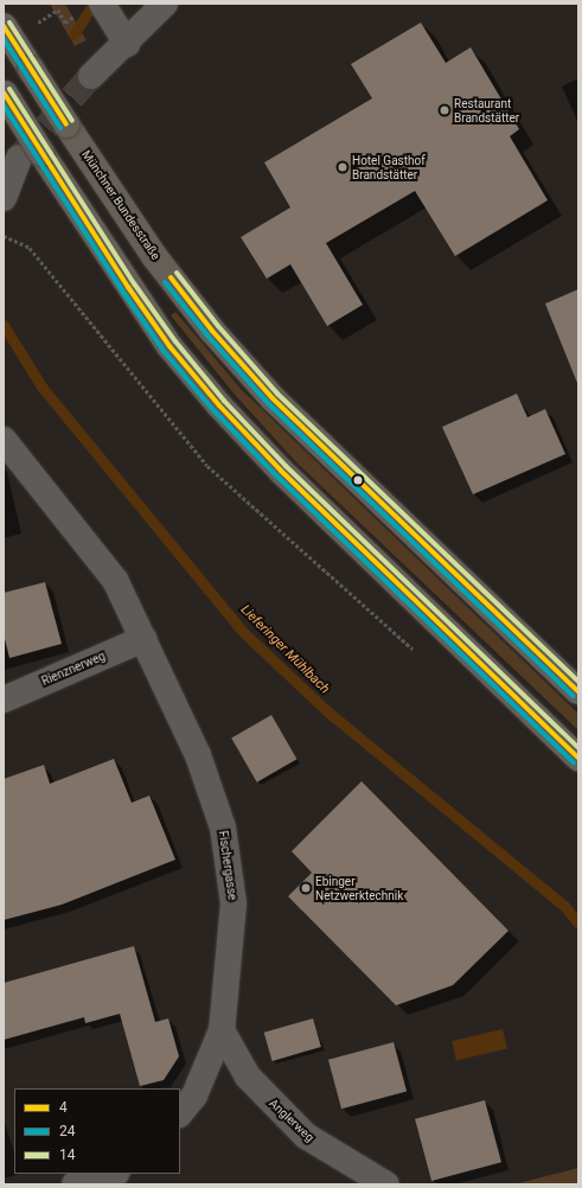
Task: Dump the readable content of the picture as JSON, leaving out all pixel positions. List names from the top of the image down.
{
  "streets": {
    "main road": ["Münchner Bundesstraße"],
    "street": ["Rienznerweg", "Fischergasse", "Anglerweg"]
  },
  "crossings": [
    ["Rienznerweg", "Fischergasse"],
    ["Fischergasse", "Anglerweg"]
  ],
  "water": ["Lieferinger Mühlbach"],
  "places": ["Restaurant Brandstätter", "Hotel Gasthof Brandstätter", "Ebinger Netzwerktechnik"],
  "lines": ["transit line 14", "transit line 4", "transit line 24"],
  "legend": ["4", "24", "14"]
}
